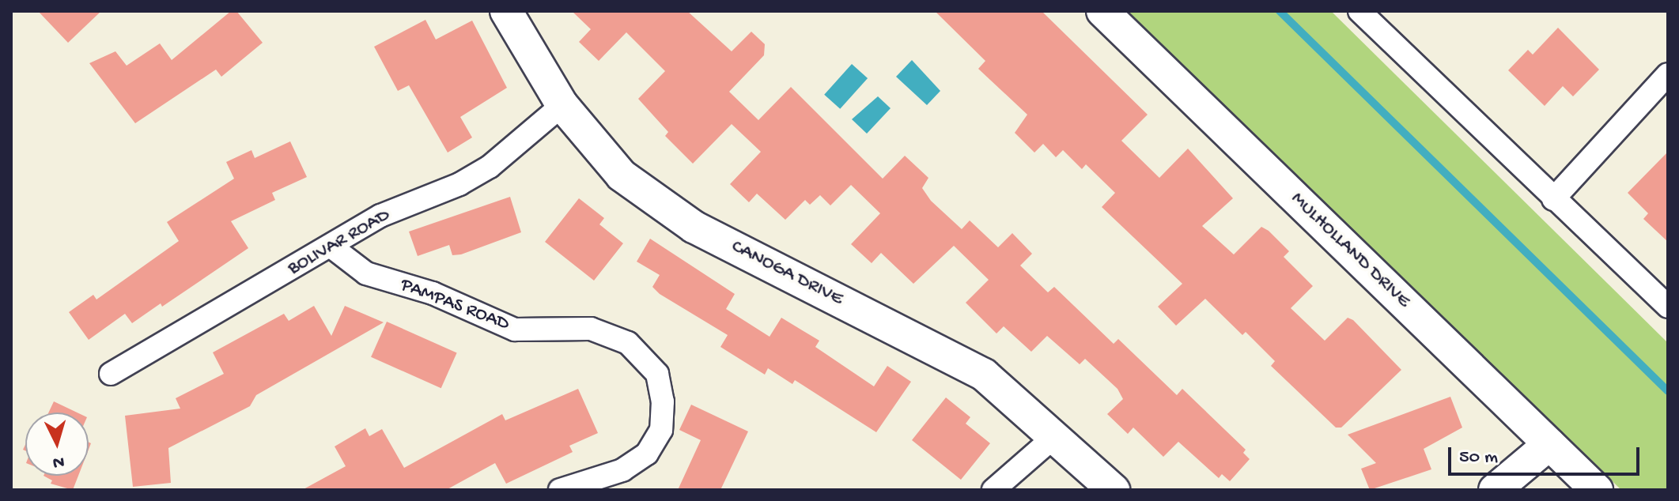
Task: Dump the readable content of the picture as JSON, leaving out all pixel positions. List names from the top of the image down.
{
  "streets": {
    "street": [
      "BOLIVAR ROAD",
      "MULHOLLAND DRIVE",
      "CANOGA DRIVE",
      "PAMPAS ROAD"
    ]
  },
  "crossings": [
    ["BOLIVAR ROAD", "CANOGA DRIVE"],
    ["BOLIVAR ROAD", "PAMPAS ROAD"]
  ],
  "scale_bar": "50 m",
  "north": "bottom"
}
